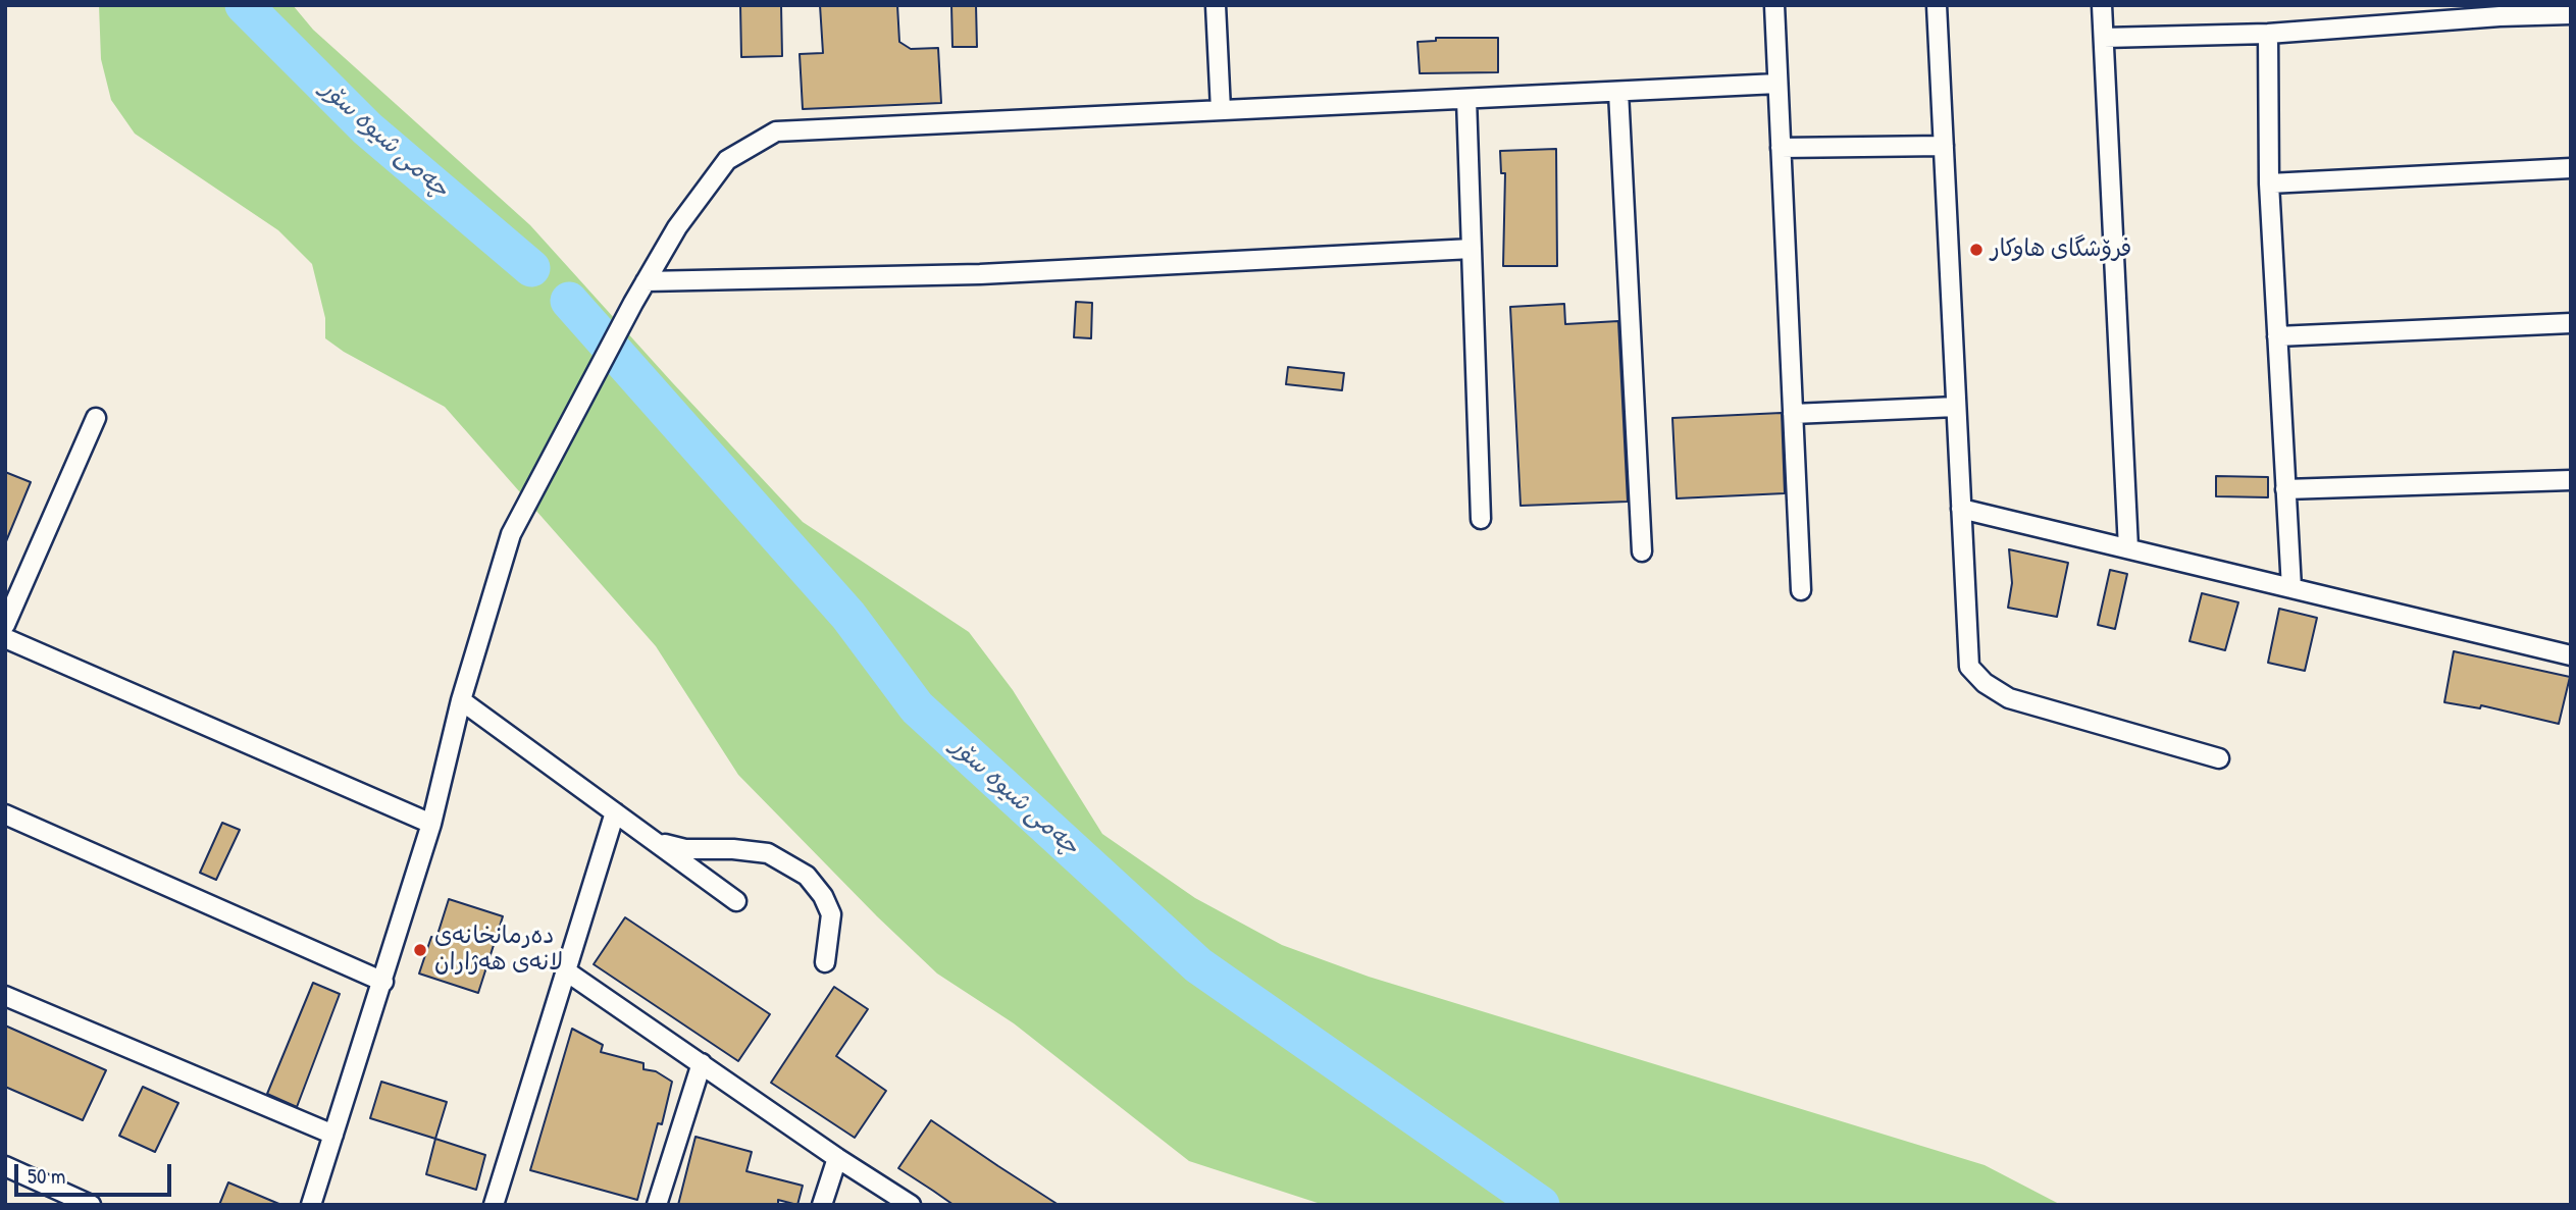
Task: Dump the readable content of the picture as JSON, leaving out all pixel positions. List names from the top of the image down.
{
  "water": ["چەمی شیوە سۆر"],
  "places": ["فرۆشگای ھاوکار", "دەرمانخانەی لانەی هەژاران"],
  "scale_bar": "50 m"
}
